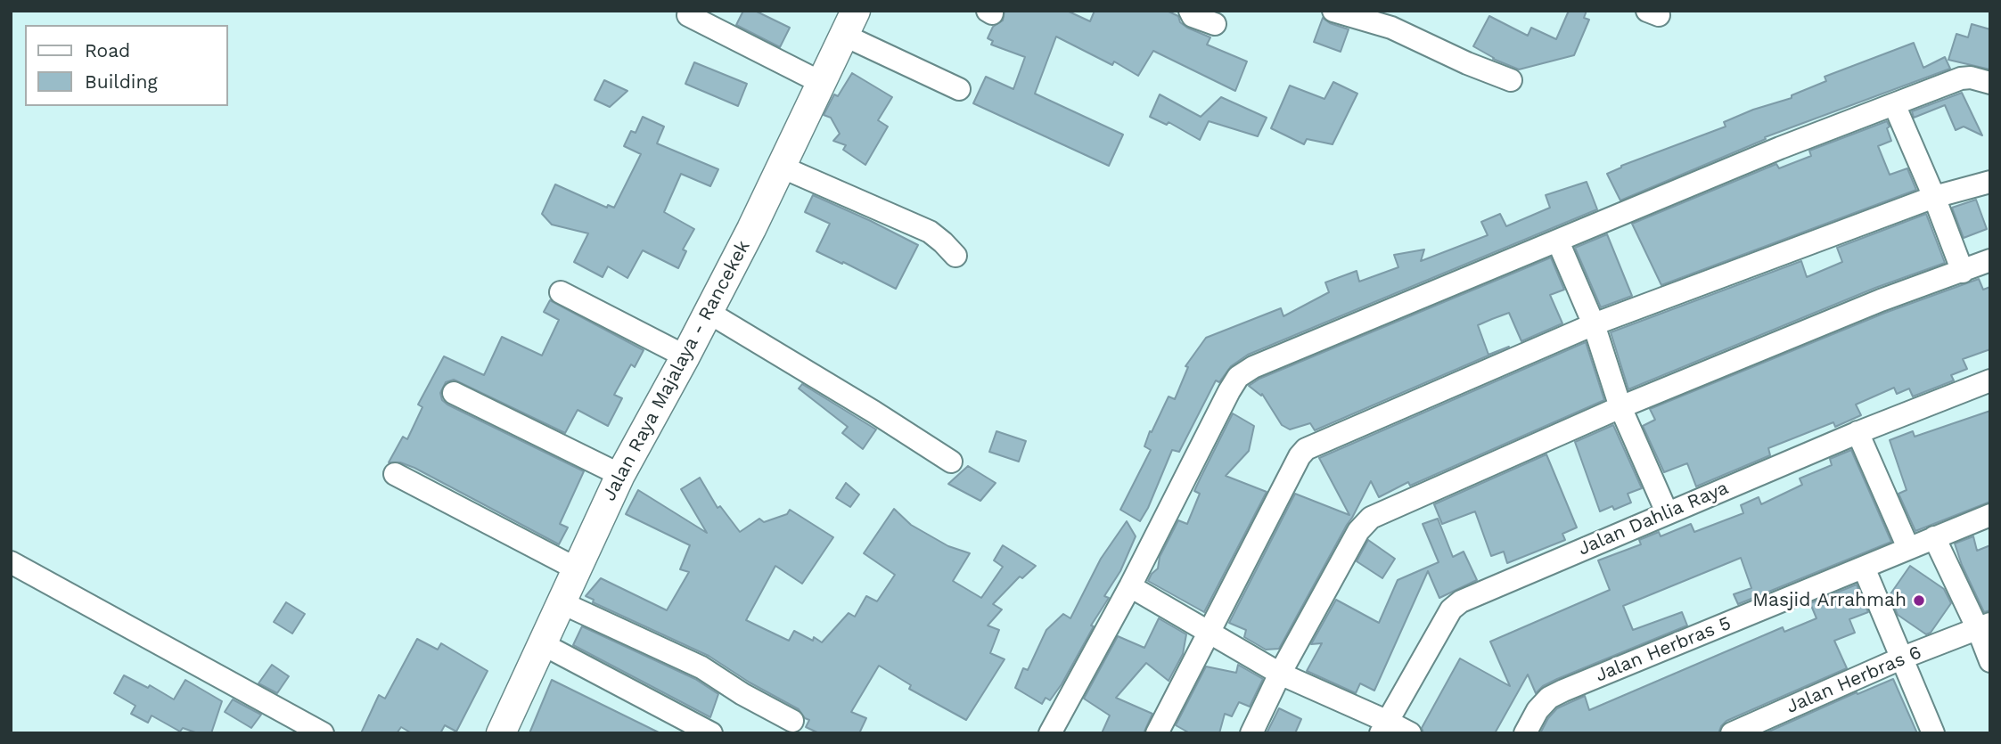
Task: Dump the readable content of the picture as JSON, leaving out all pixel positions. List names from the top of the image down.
{
  "streets": {
    "main road": ["Jalan Raya Majalaya - Rancekek"],
    "street": ["Jalan Dahlia Raya", "Jalan Herbras 5", "Jalan Herbras 6"]
  },
  "places": ["Masjid Arrahmah"],
  "legend": ["Road", "Building"]
}
